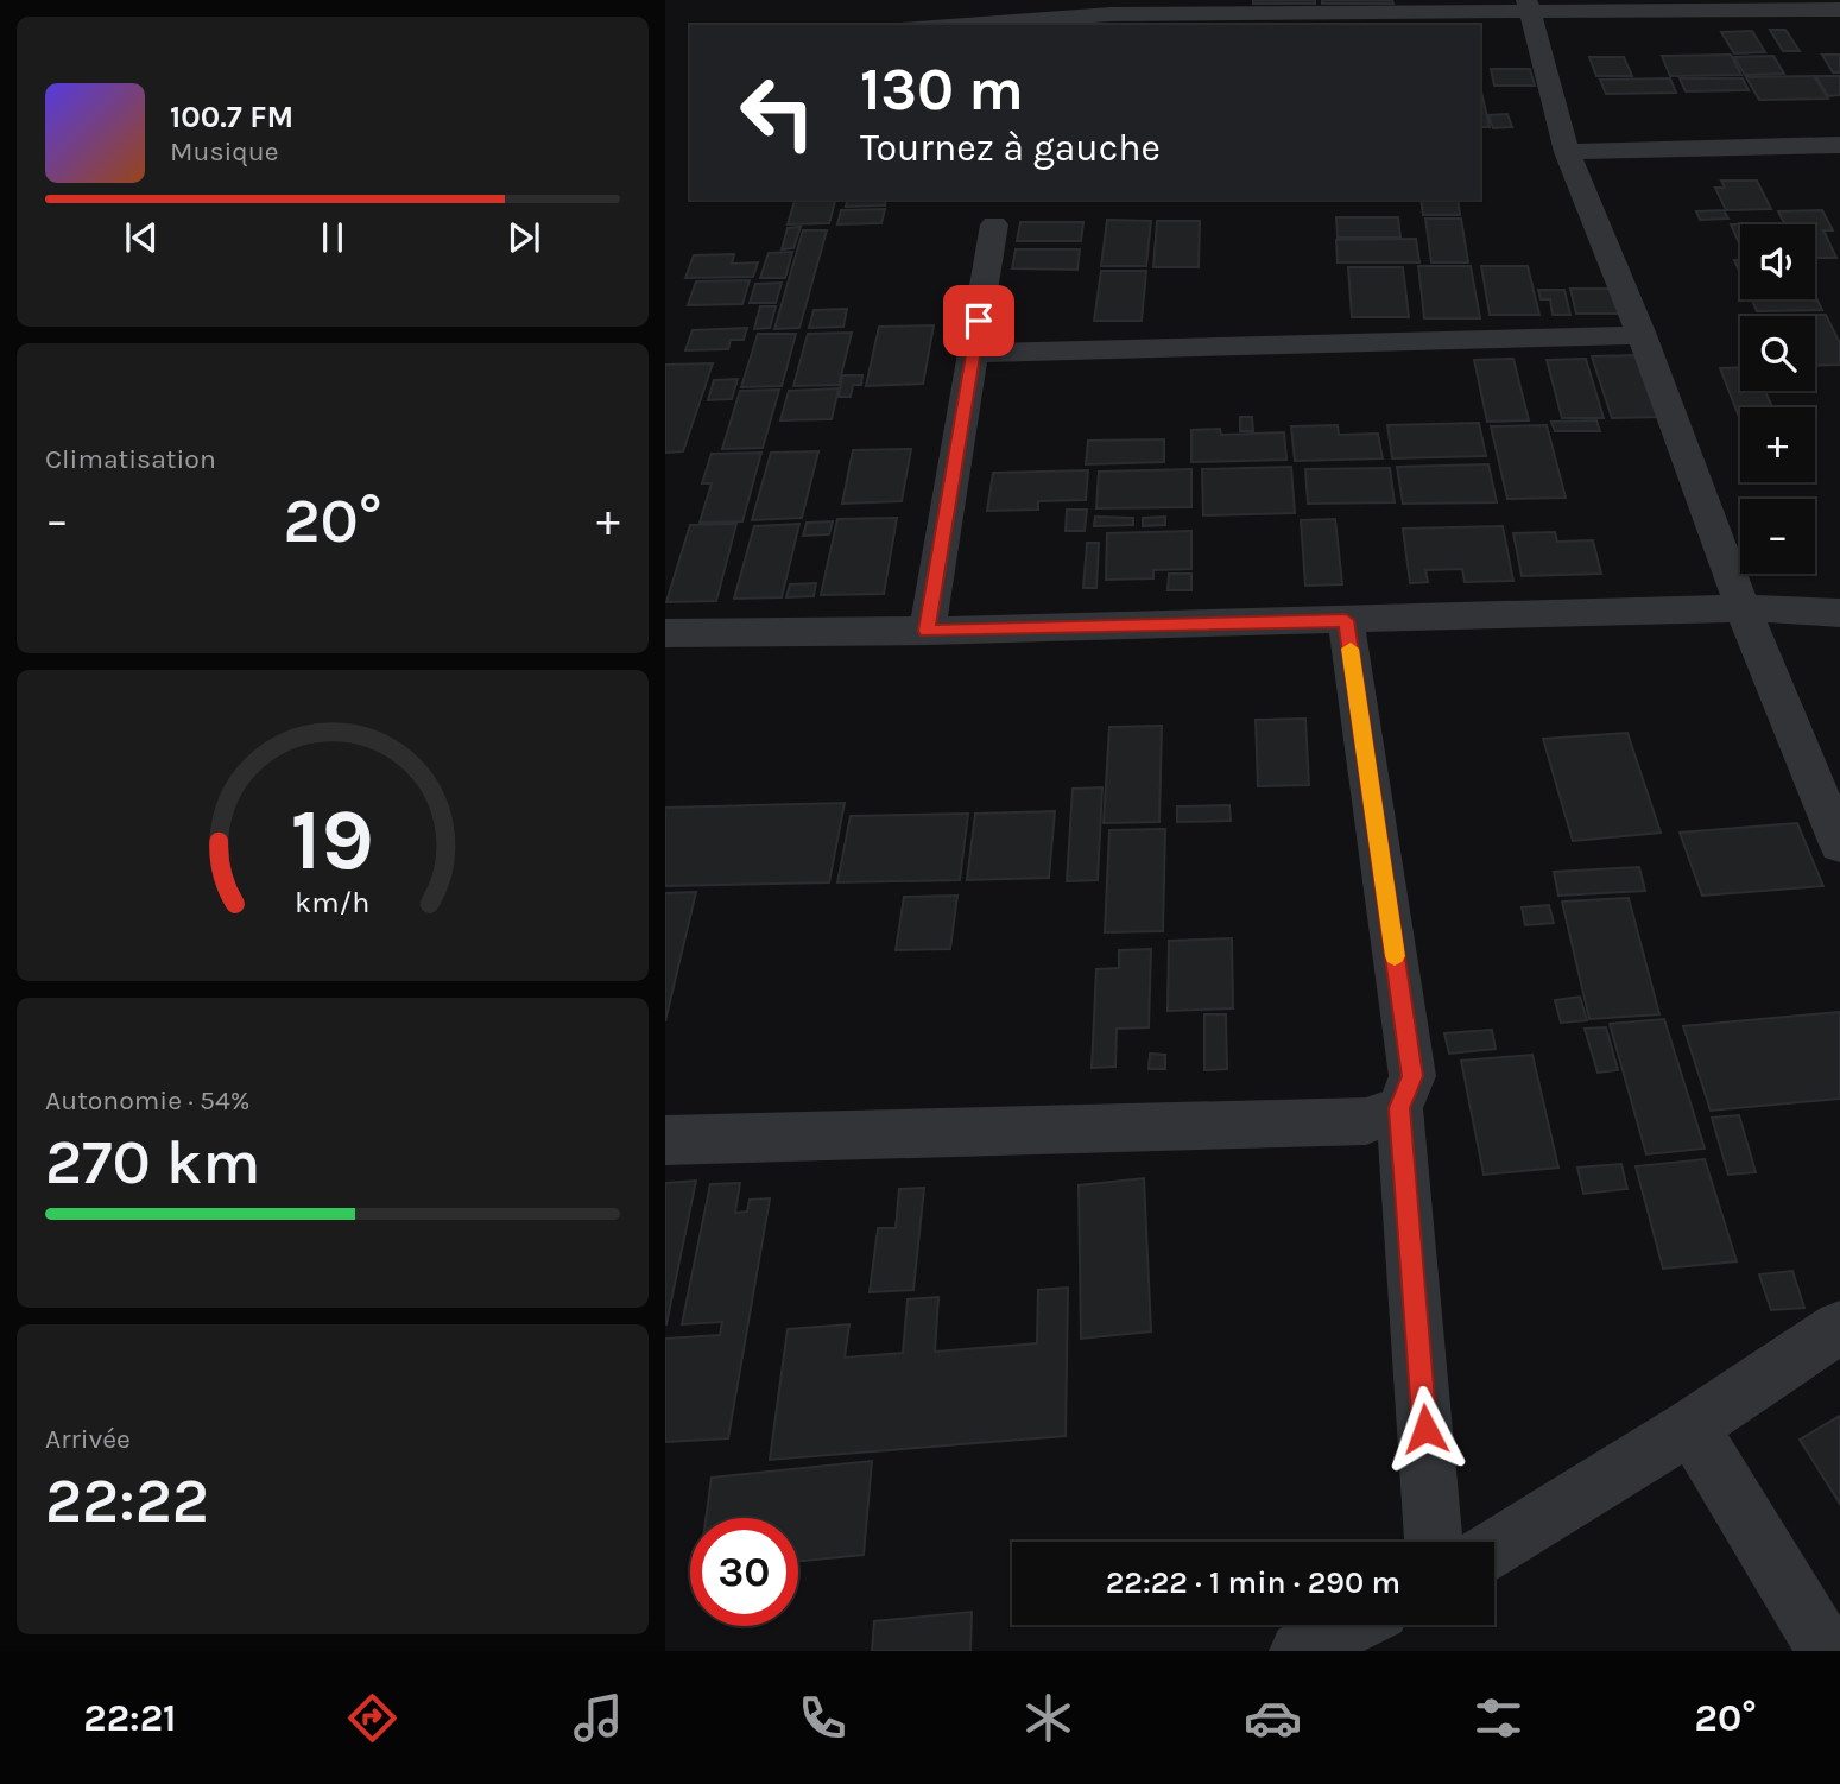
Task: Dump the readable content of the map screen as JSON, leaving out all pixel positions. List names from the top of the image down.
{
  "page": {
    "turn": ["130 m", "Tournez à gauche"],
    "song": ["100.7 FM", "Musique"],
    "map_buttons": ["+", "−"],
    "tile": [
      "Climatisation",
      ["Autonomie · 54%", "270 km"],
      ["Arrivée", "22:22"]
    ],
    "heat": ["−", "20°", "+"],
    "limit": "30",
    "trip": "22:22 · 1 min · 290 m",
    "tabs": ["22:21", "20°"],
    "gauge": ["19", "km/h"]
  }
}
